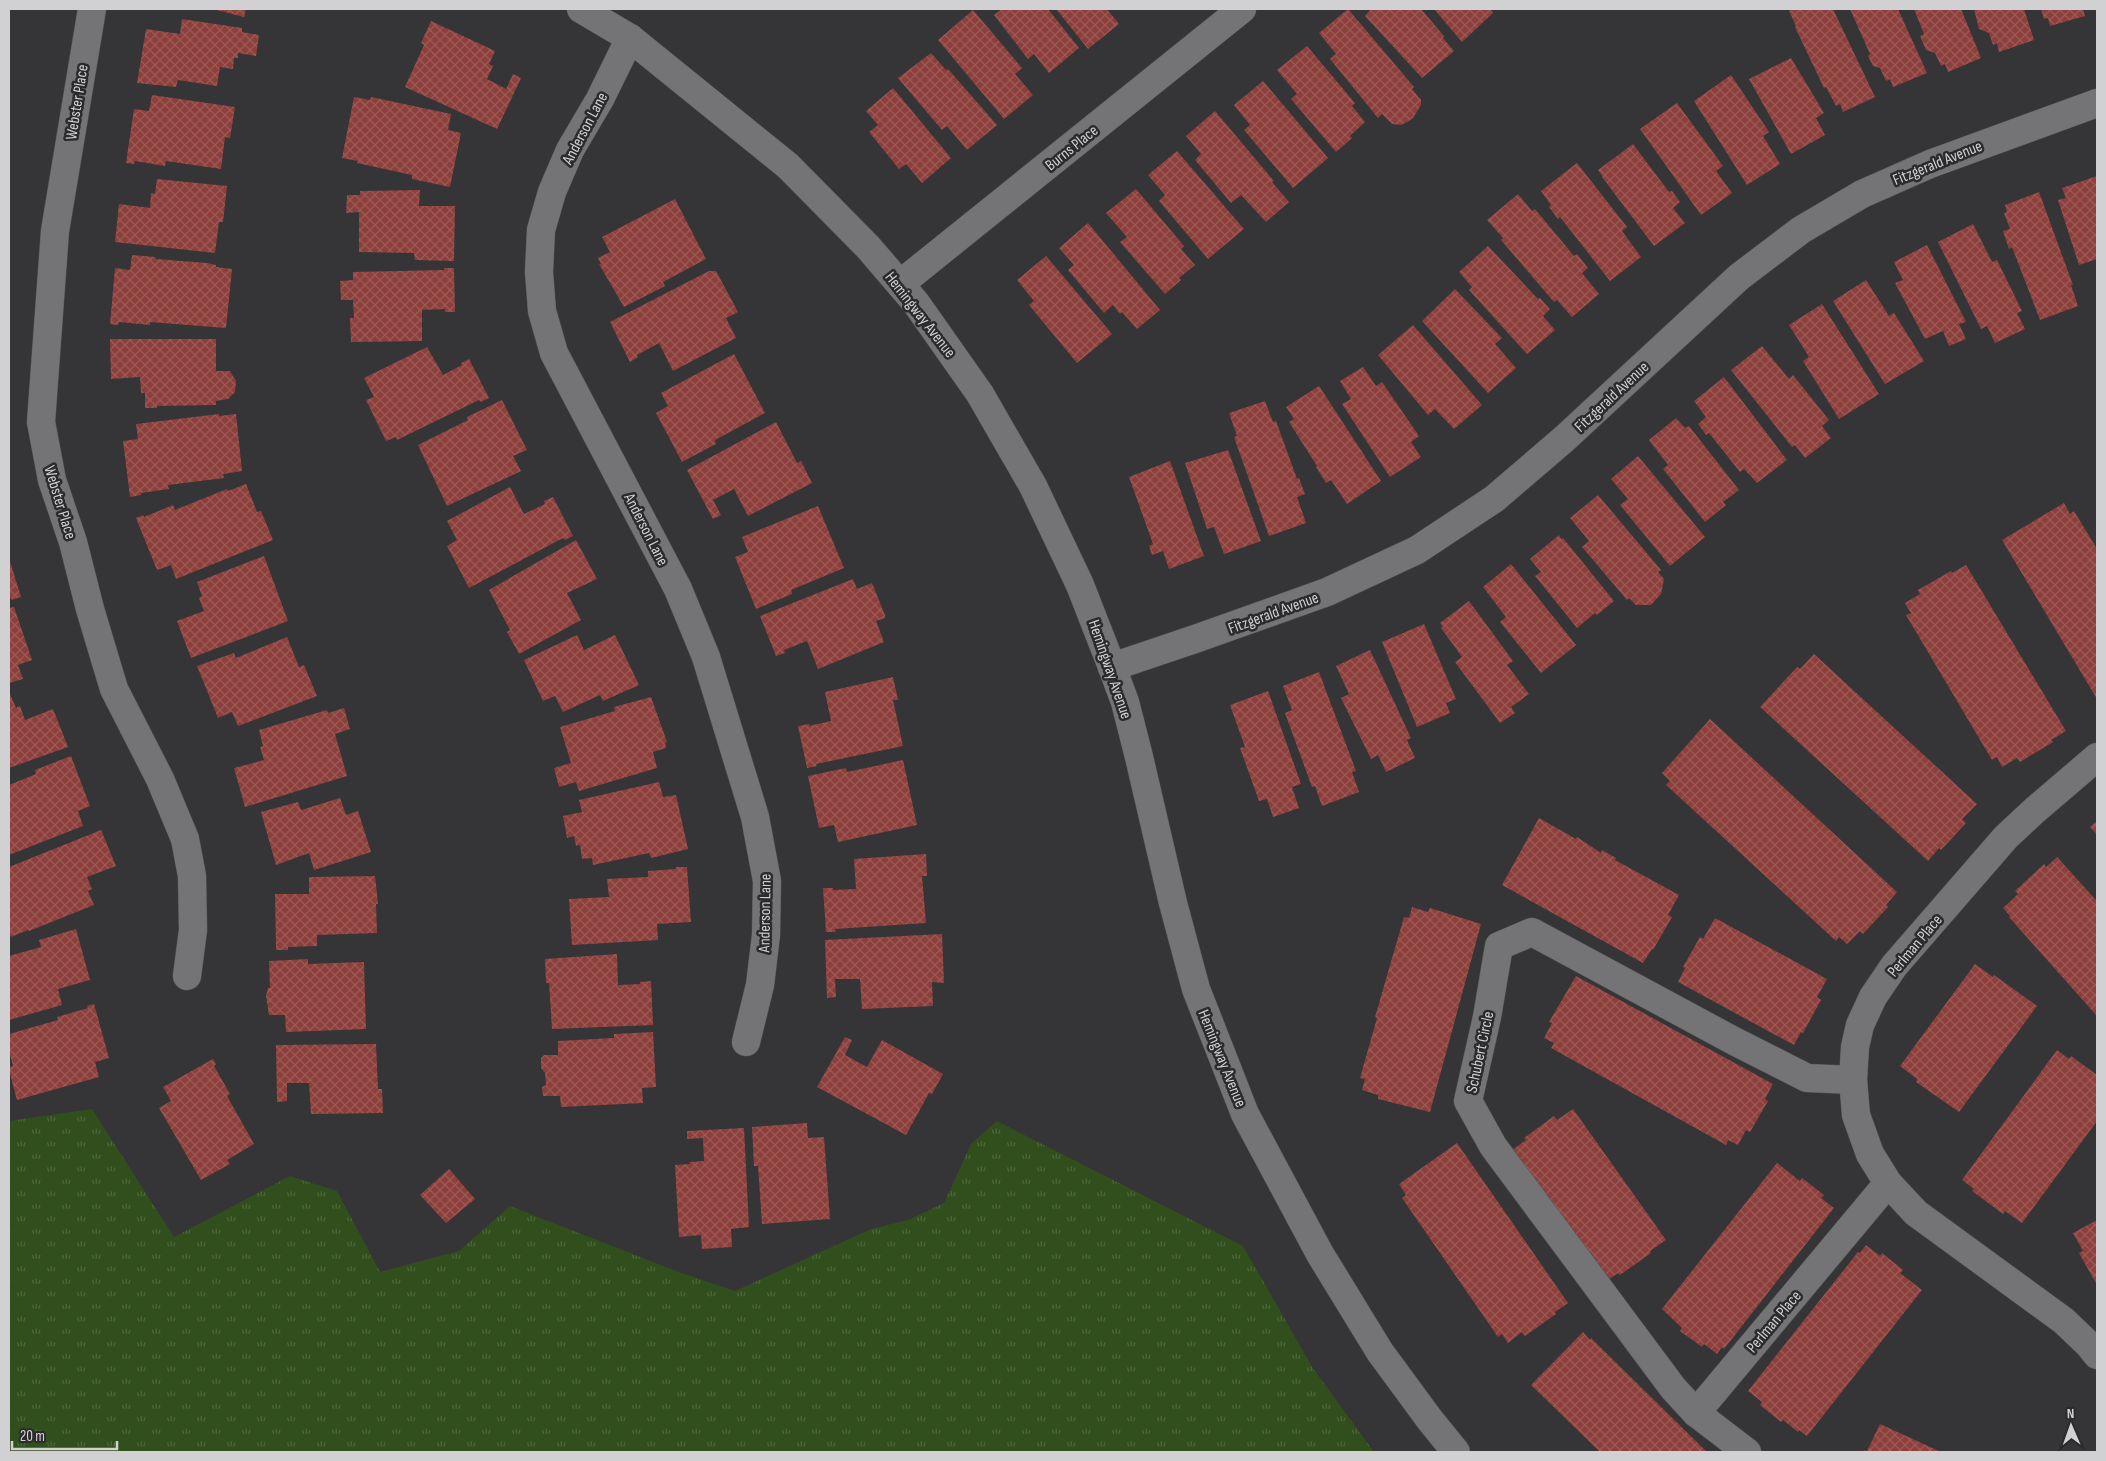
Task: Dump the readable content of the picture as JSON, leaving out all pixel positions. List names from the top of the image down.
{
  "streets": {
    "street": [
      "Webster Place",
      "Anderson Lane",
      "Burns Place",
      "Fitzgerald Avenue",
      "Hemingway Avenue",
      "Perlman Place",
      "Schubert Circle"
    ]
  },
  "crossings": [
    ["Anderson Lane", "Hemingway Avenue"],
    ["Burns Place", "Hemingway Avenue"],
    ["Fitzgerald Avenue", "Hemingway Avenue"],
    ["Perlman Place", "Schubert Circle"]
  ],
  "scale_bar": "20 m",
  "north": "top"
}
